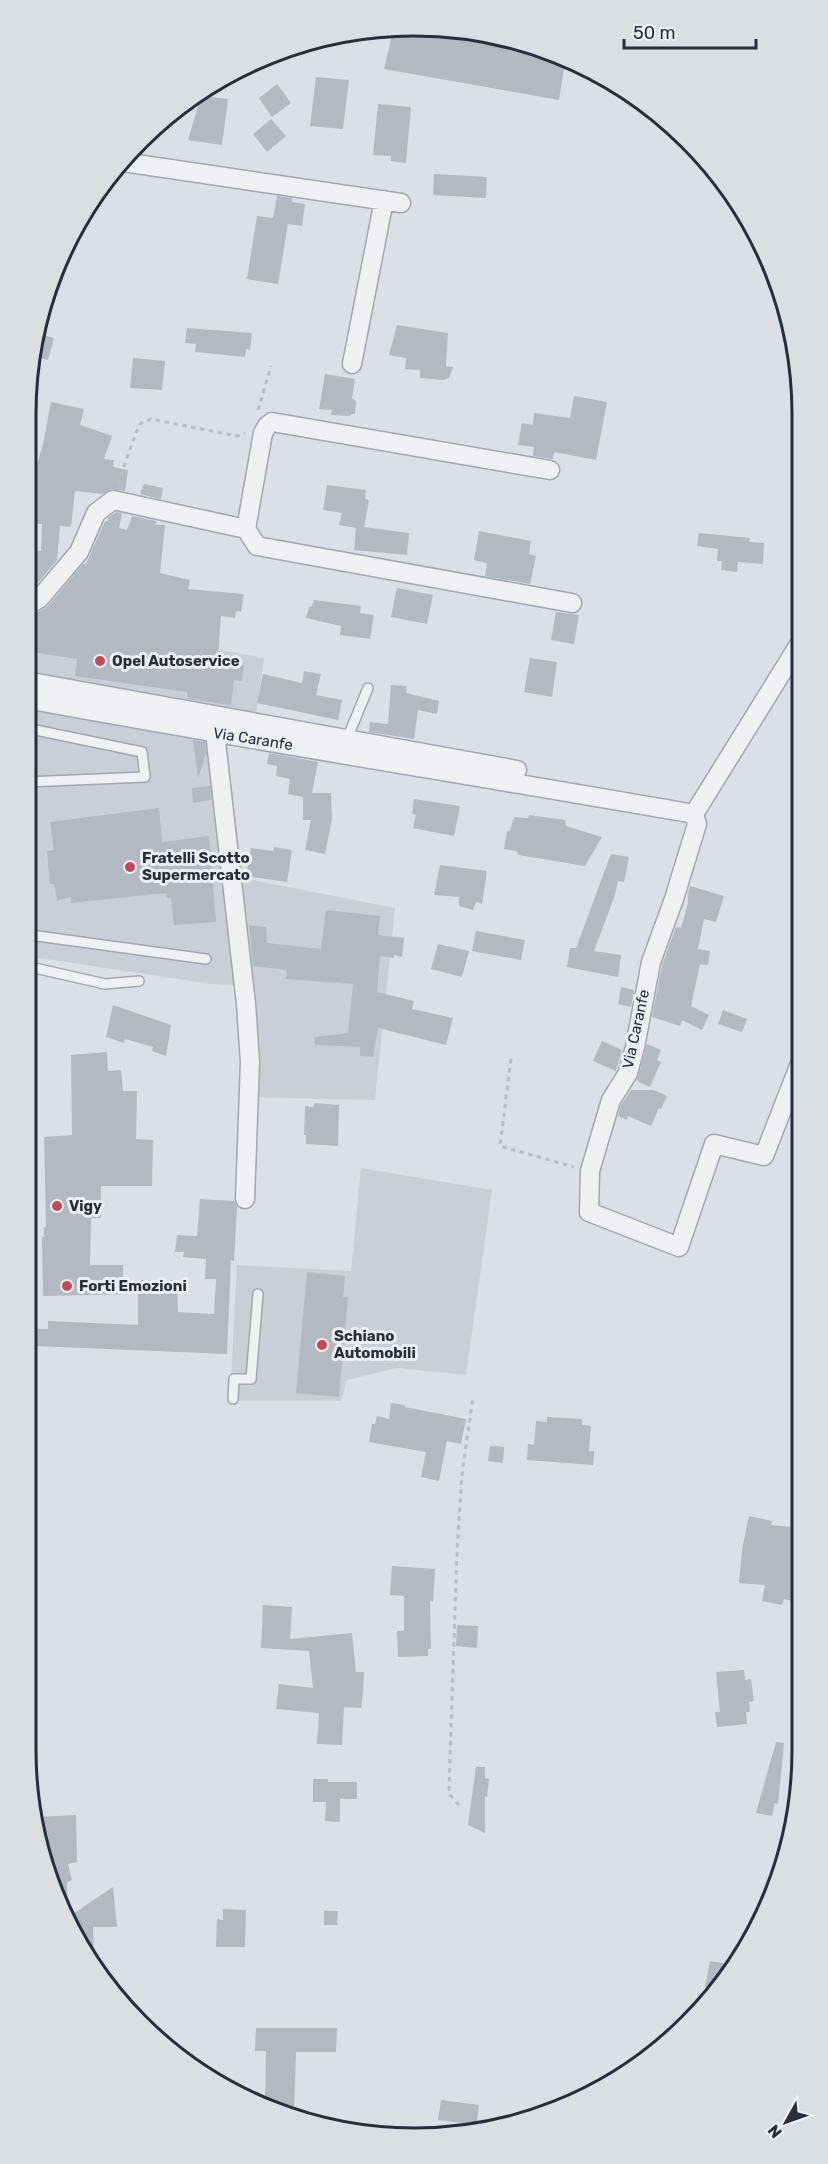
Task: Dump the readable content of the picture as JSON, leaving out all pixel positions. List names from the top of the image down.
{
  "streets": {
    "street": ["Via Caranfe"]
  },
  "places": [
    "Opel Autoservice",
    "Fratelli Scotto Supermercato",
    "Vigy",
    "Forti Emozioni",
    "Schiano Automobili"
  ],
  "scale_bar": "50 m",
  "north": "bottom left"
}
